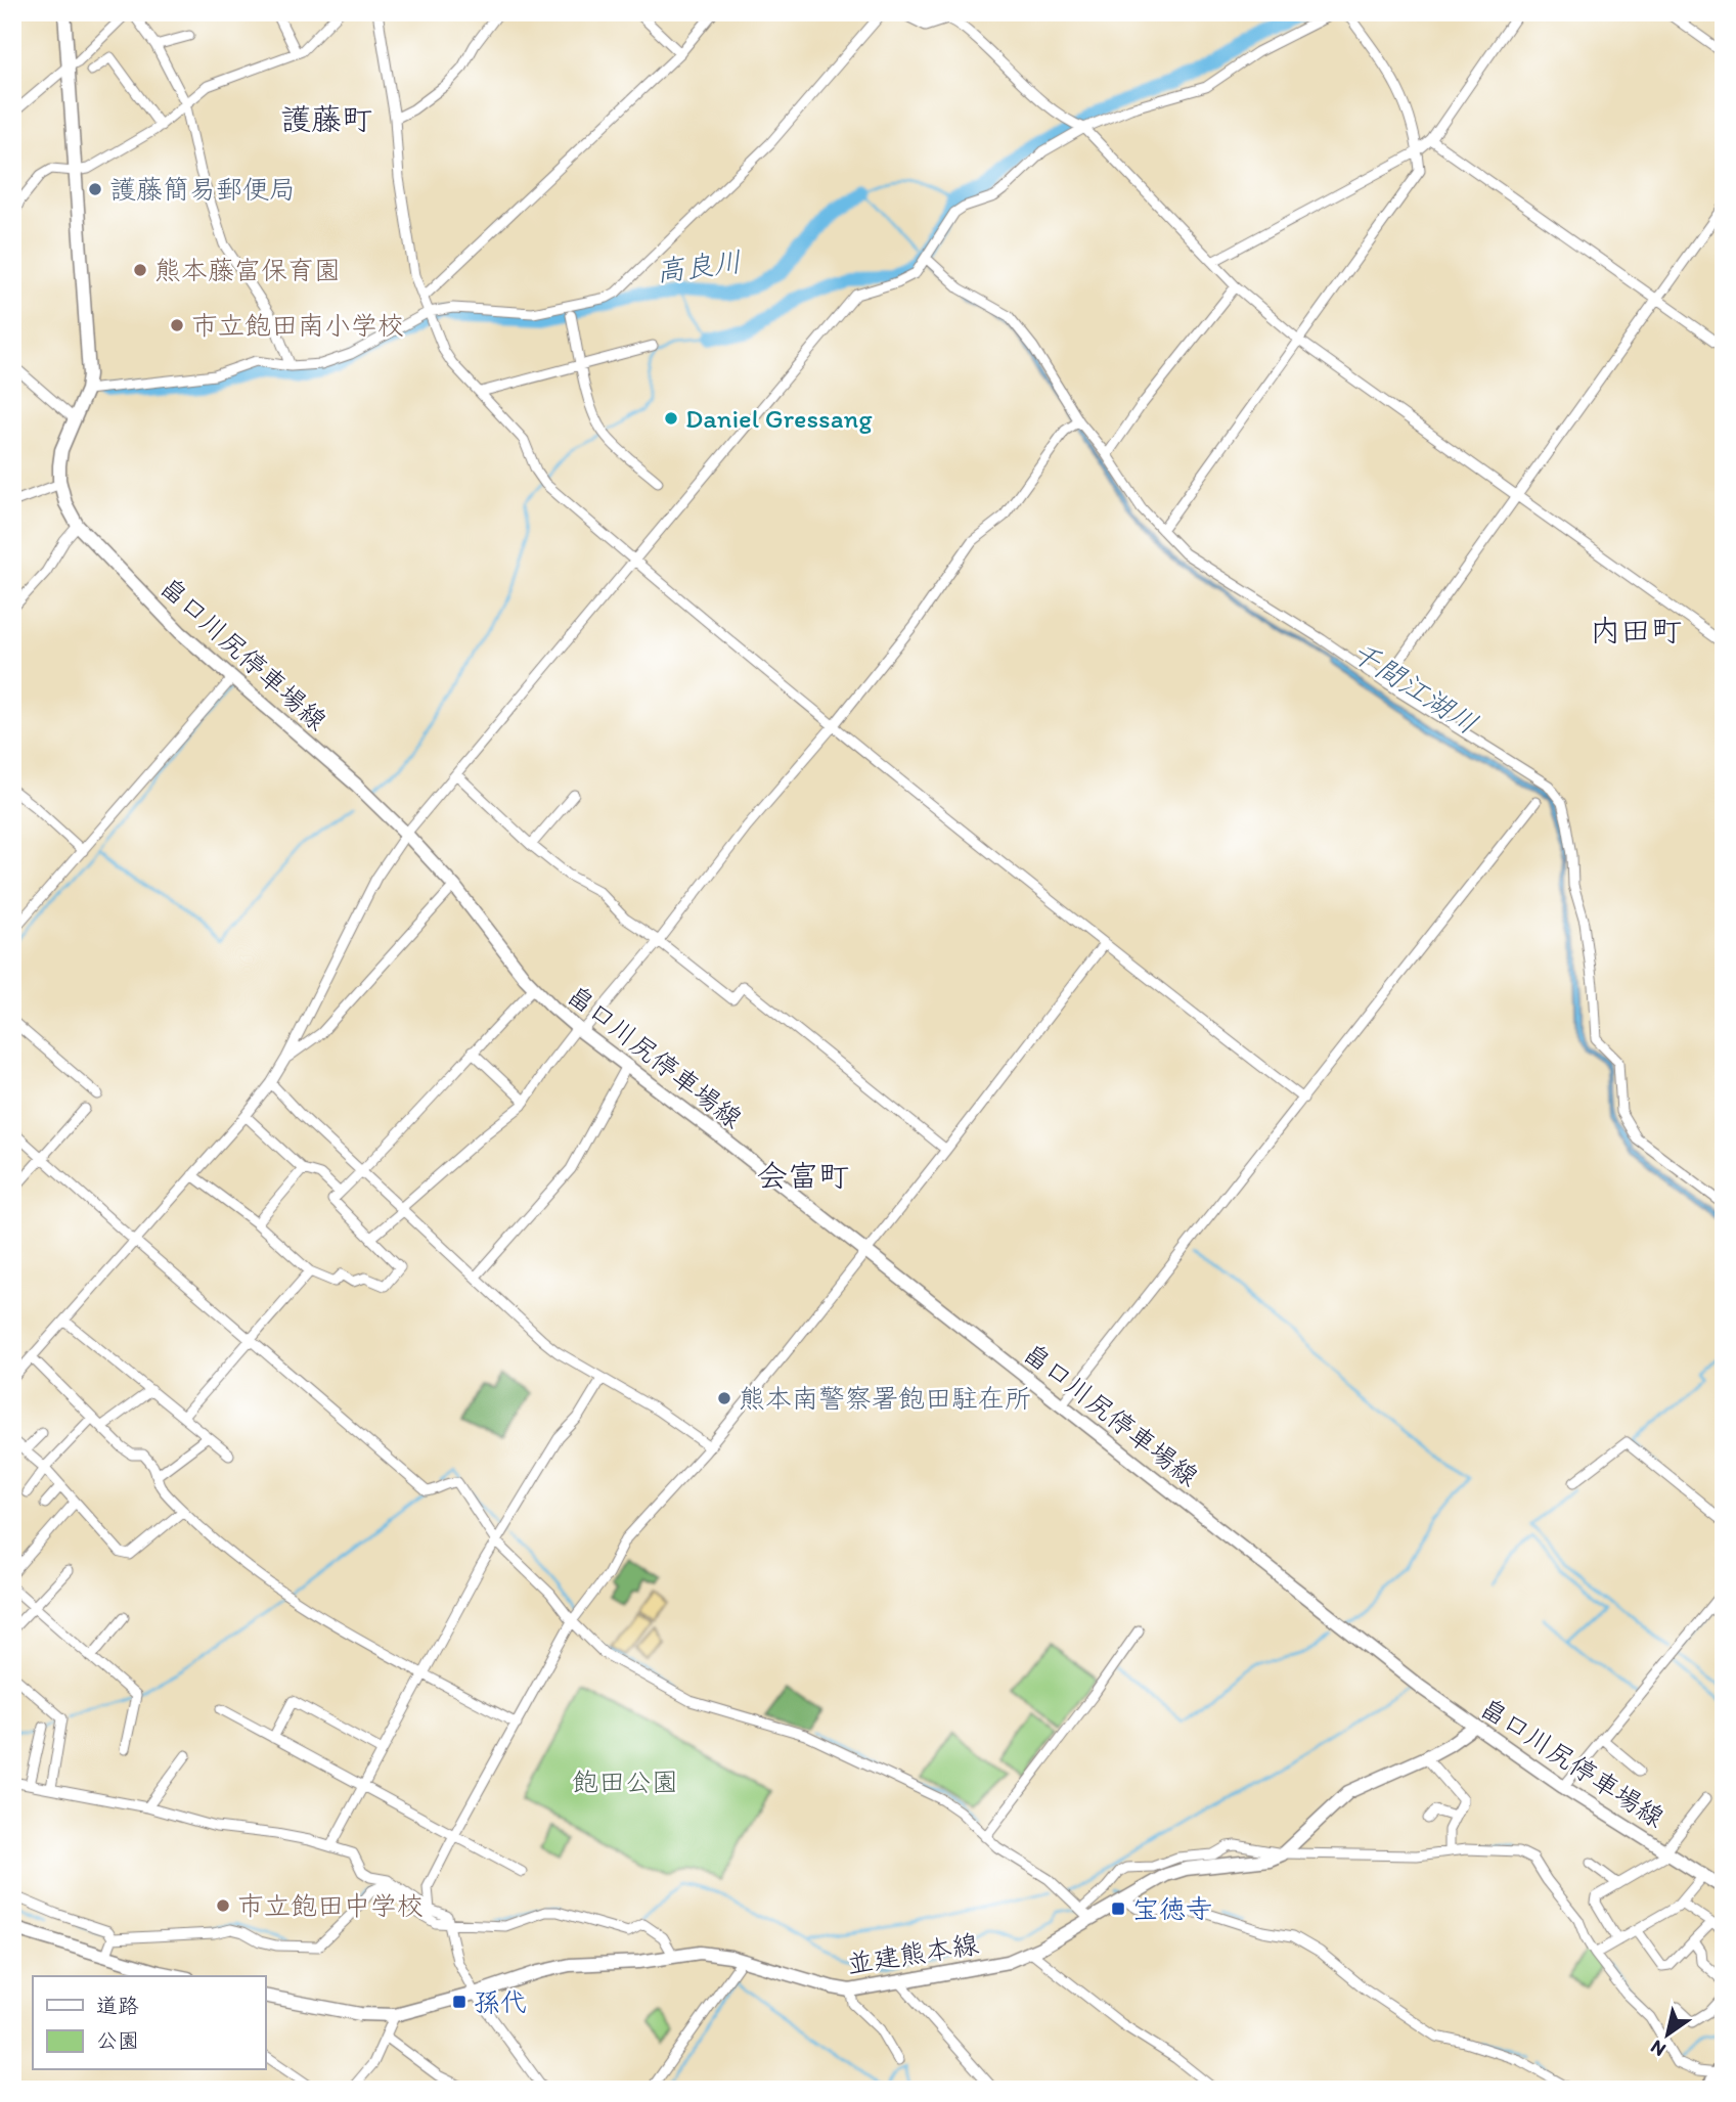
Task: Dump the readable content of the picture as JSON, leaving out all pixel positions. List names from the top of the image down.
{
  "streets": {
    "main road": ["畠口川尻停車場線", "並建熊本線"]
  },
  "crossings": [
    ["畠口川尻停車場線", "並建熊本線"]
  ],
  "districts": ["護藤町", "内田町", "会富町"],
  "water": ["高良川", "千間江湖川"],
  "parks": ["飽田公園"],
  "places": {
    "other": [
      "護藤簡易郵便局",
      "熊本藤富保育園",
      "市立飽田南小学校",
      "Daniel Gressang",
      "熊本南警察署飽田駐在所",
      "市立飽田中学校"
    ],
    "transit": ["宝徳寺", "孫代"]
  },
  "legend": ["道路", "公園"],
  "north": "bottom left"
}
